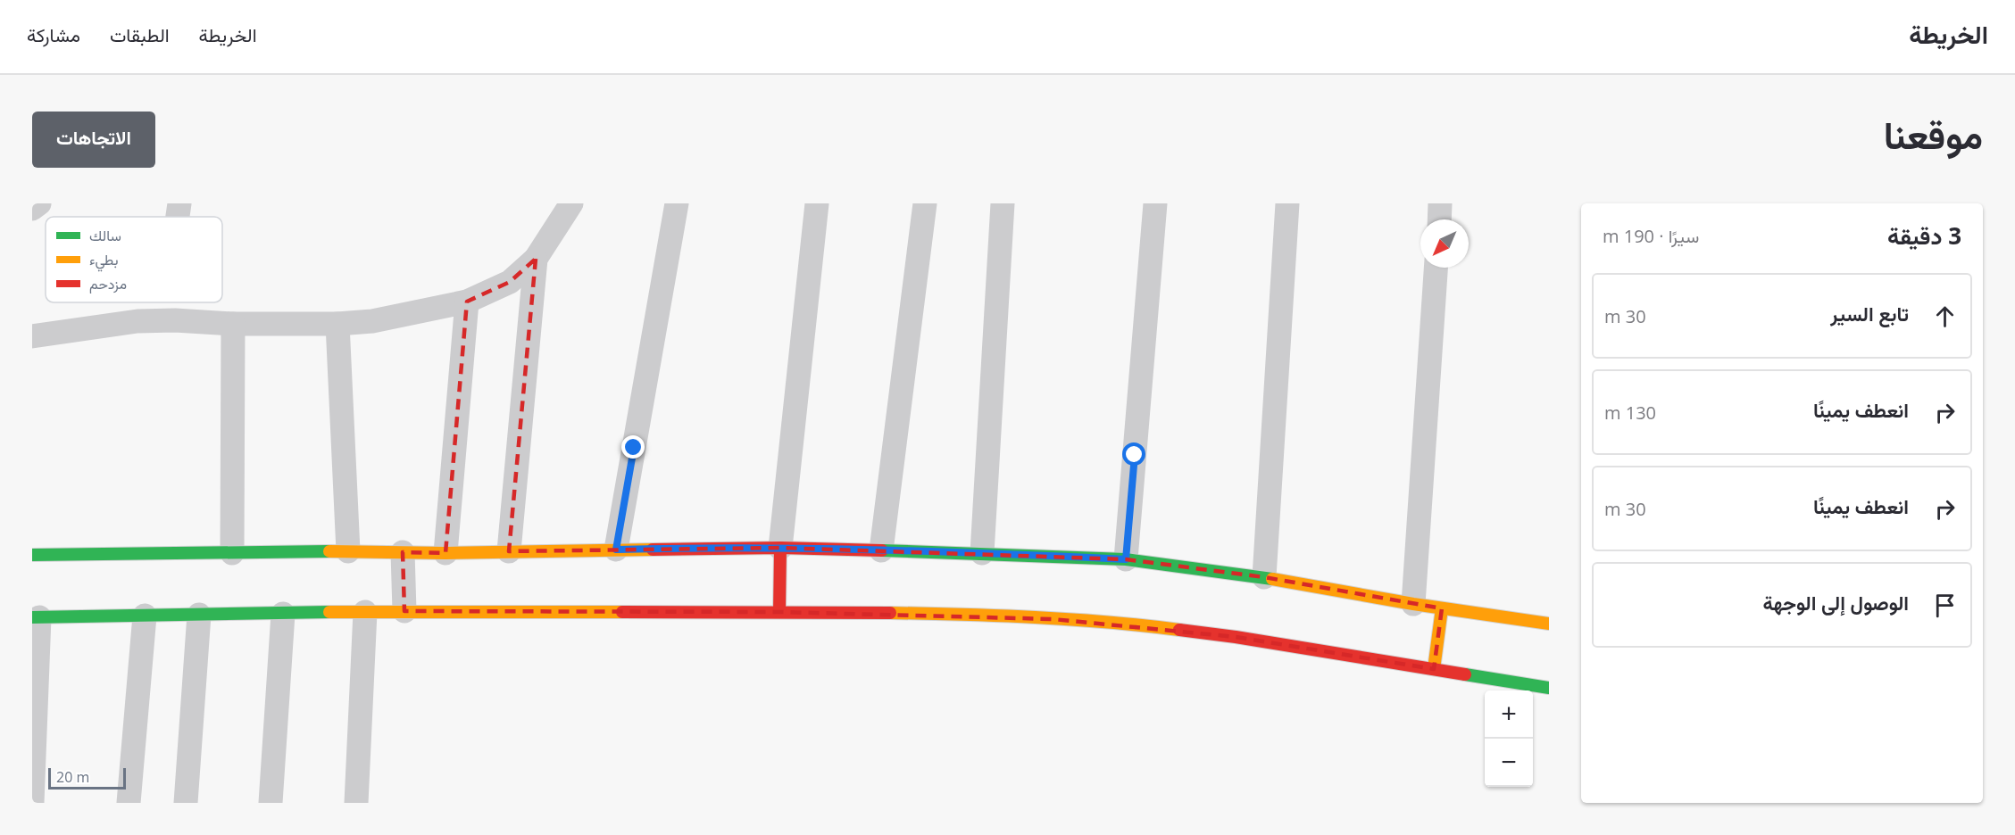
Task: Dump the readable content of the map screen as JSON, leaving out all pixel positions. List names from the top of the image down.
{
  "legend": ["سالك", "بطيء", "مزدحم"],
  "scale_bar": "20 m",
  "north": "bottom left",
  "page": {
    "header": "الخريطة",
    "nav": ["الخريطة", "الطبقات", "مشاركة"],
    "title": "موقعنا",
    "buttons": "الاتجاهات",
    "heading": ["3 دقيقة", "سيرًا · 190 m"],
    "list": [
      ["تابع السير", "30 m"],
      ["انعطف يمينًا", "130 m"],
      ["انعطف يمينًا", "30 m"],
      "الوصول إلى الوجهة"
    ],
    "map_buttons": ["+", "−"],
    "scale": "20 m"
  }
}
